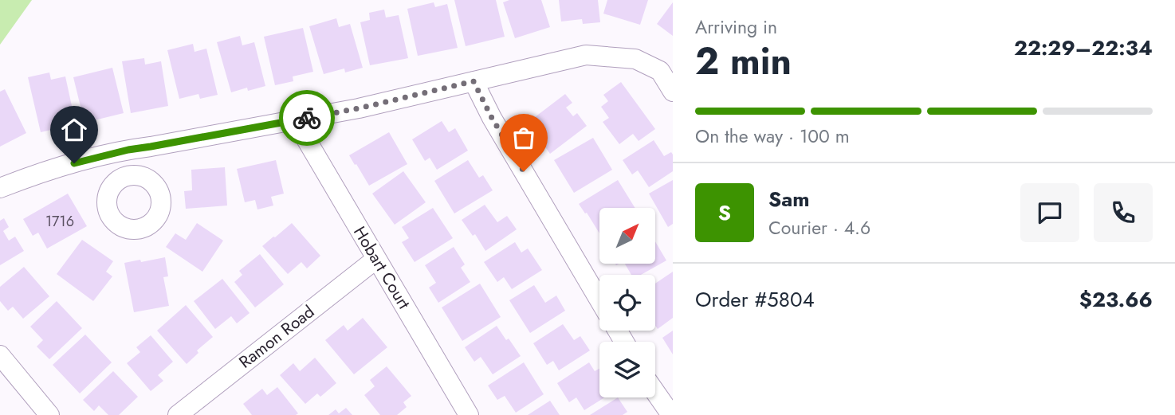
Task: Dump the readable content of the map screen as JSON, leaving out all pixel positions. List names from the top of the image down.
{
  "streets": {
    "street": ["Hobart Court", "Ramon Road"]
  },
  "crossings": [
    ["Hobart Court", "Ramon Road"]
  ],
  "house_numbers": ["1716"],
  "north": "top right",
  "page": {
    "heading": ["2 min", "Arriving in", "22:29–22:34"],
    "panel": [
      "Sam",
      "Courier · 4.6",
      "Order #5804",
      "$23.66"
    ],
    "bar": "On the way · 100 m",
    "round": "S"
  }
}
